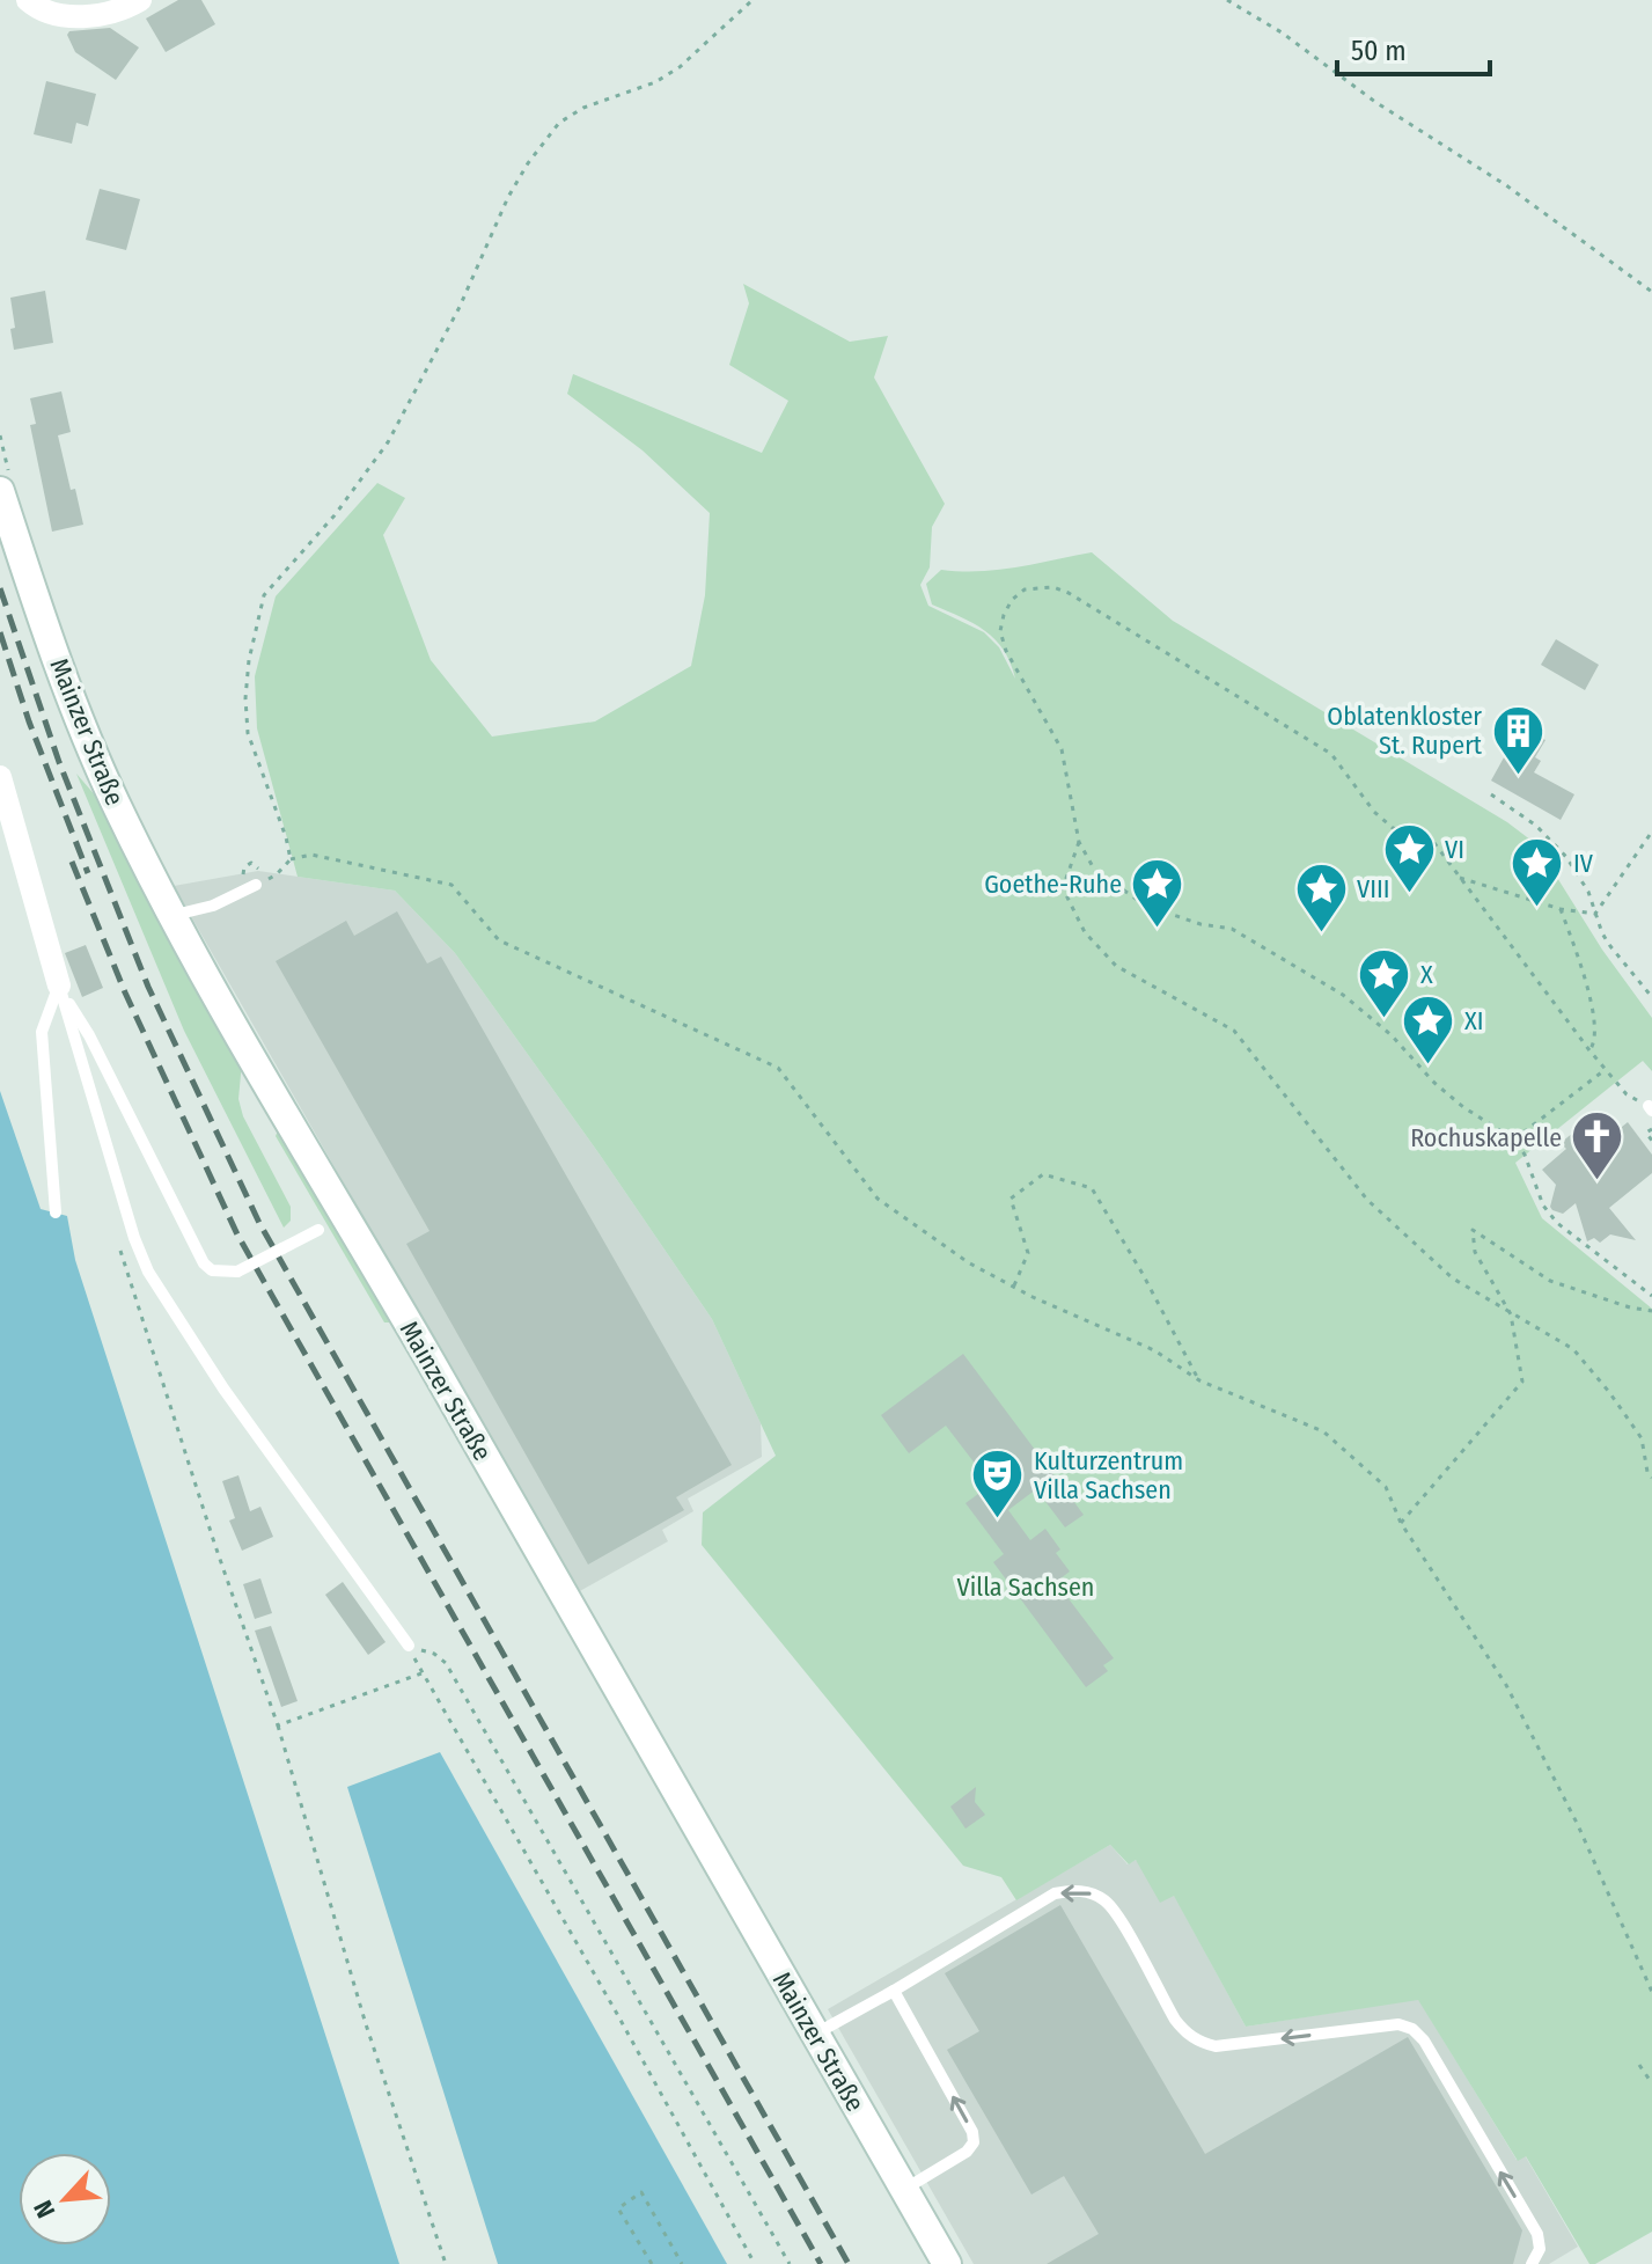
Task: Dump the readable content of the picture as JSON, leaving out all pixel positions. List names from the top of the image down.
{
  "streets": {
    "main road": ["Mainzer Straße"]
  },
  "parks": ["Villa Sachsen"],
  "places": {
    "building": ["Oblatenkloster St. Rupert"],
    "place": [
      "VI",
      "IV",
      "Goethe-Ruhe",
      "VIII",
      "X",
      "XI"
    ],
    "church": ["Rochuskapelle"],
    "theatre": ["Kulturzentrum Villa Sachsen"]
  },
  "scale_bar": "50 m",
  "north": "bottom left"
}
